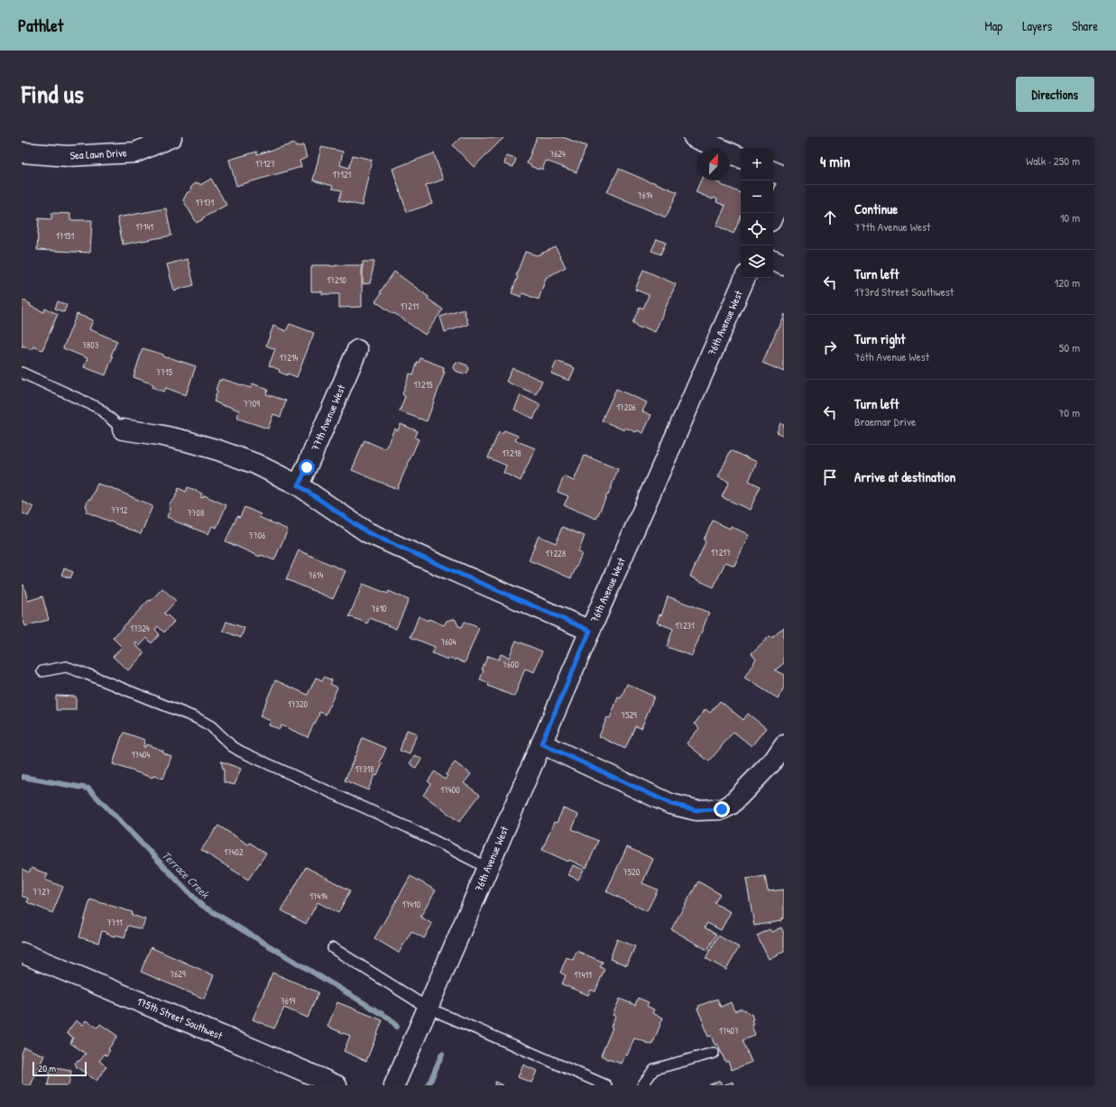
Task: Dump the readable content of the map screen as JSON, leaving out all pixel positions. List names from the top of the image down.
{
  "streets": {
    "street": [
      "Sea Lawn Drive",
      "76th Avenue West",
      "77th Avenue West",
      "175th Street Southwest"
    ]
  },
  "water": ["Terrace Creek"],
  "house_numbers": [
    "7624",
    "17127",
    "17121",
    "7614",
    "17131",
    "17141",
    "17151",
    "17210",
    "17211",
    "7803",
    "17214",
    "7715",
    "17215",
    "7709",
    "17206",
    "17218",
    "7712",
    "7708",
    "7706",
    "17217",
    "17228",
    "7614",
    "7610",
    "17231",
    "17324",
    "7604",
    "7600",
    "17320",
    "7529",
    "17404",
    "17318",
    "17400",
    "17402",
    "7520",
    "7727",
    "17414",
    "17410",
    "7711",
    "7629",
    "17411",
    "7619",
    "17407"
  ],
  "scale_bar": "20 m",
  "north": "top right",
  "page": {
    "header": "Pathlet",
    "nav": ["Map", "Layers", "Share"],
    "title": "Find us",
    "buttons": "Directions",
    "heading": ["4 min", "Walk · 250 m"],
    "map_buttons": ["+", "−"],
    "list": [
      ["Continue", "77th Avenue West", "10 m"],
      ["Turn left", "173rd Street Southwest", "120 m"],
      ["Turn right", "76th Avenue West", "50 m"],
      ["Turn left", "Braemar Drive", "70 m"],
      "Arrive at destination"
    ],
    "scale": "20 m"
  }
}
